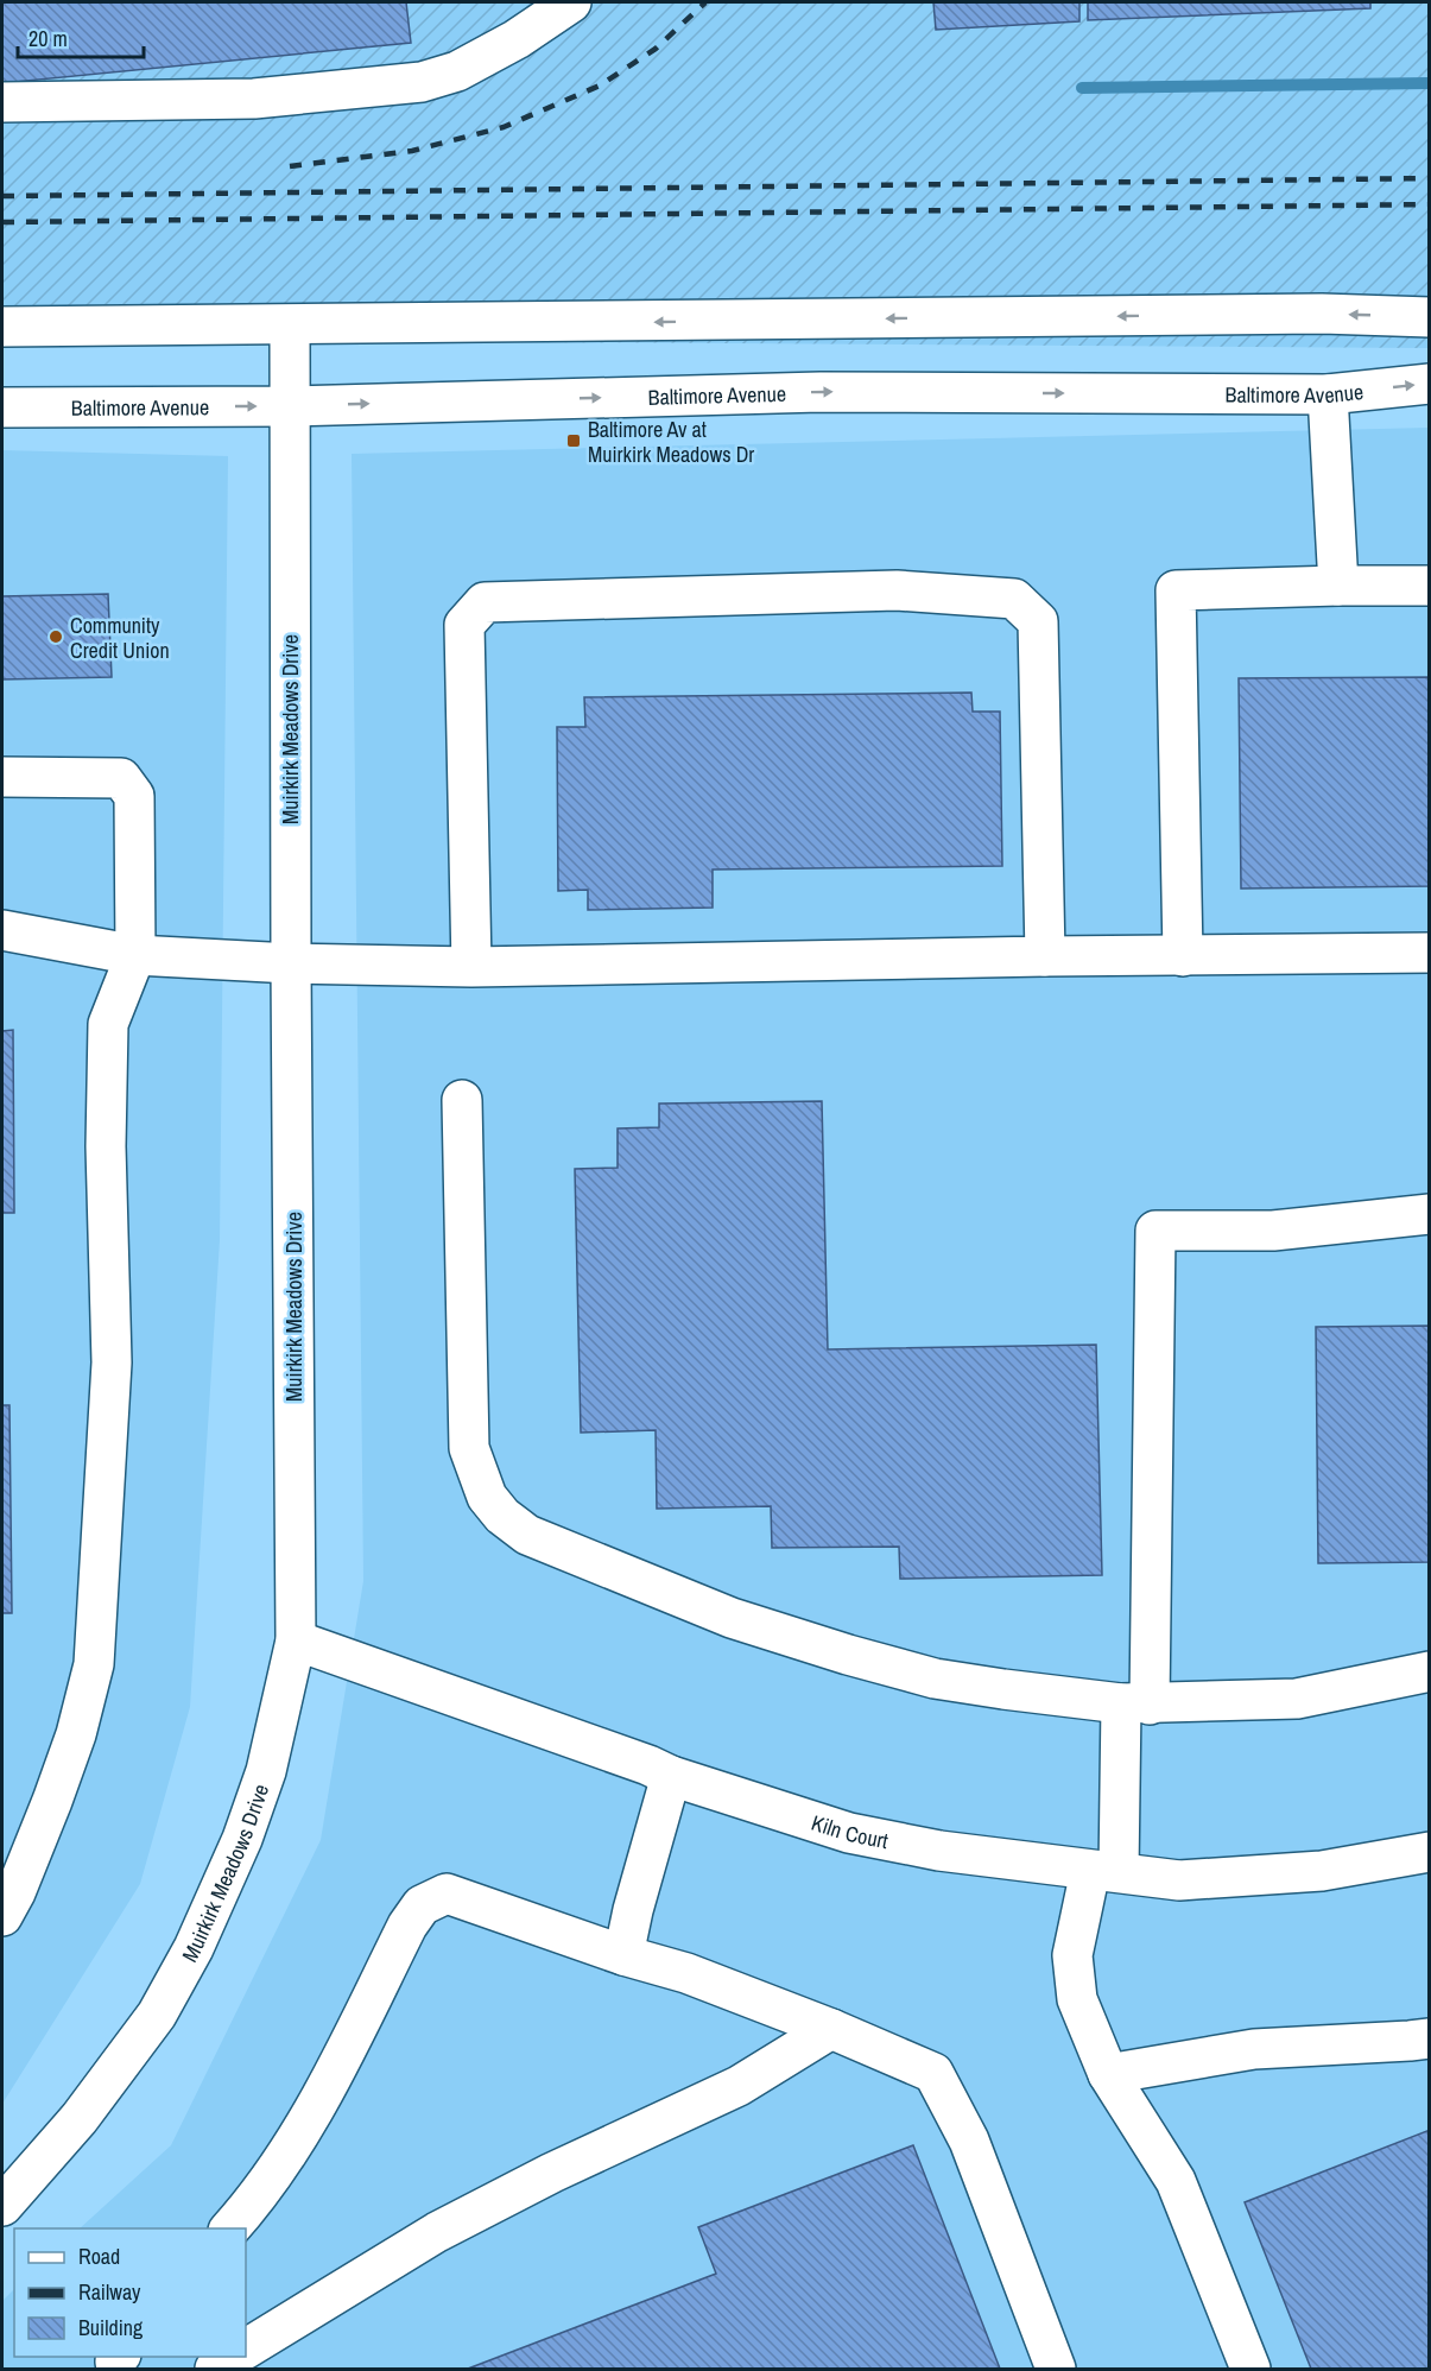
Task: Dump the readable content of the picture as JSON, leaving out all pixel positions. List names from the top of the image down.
{
  "streets": {
    "main road": ["Baltimore Avenue", "Muirkirk Meadows Drive", "Kiln Court"]
  },
  "crossings": [
    ["Baltimore Avenue", "Muirkirk Meadows Drive"],
    ["Muirkirk Meadows Drive", "Kiln Court"]
  ],
  "places": {
    "transit": ["Baltimore Av at Muirkirk Meadows Dr"],
    "other": ["Community Credit Union"]
  },
  "legend": ["Road", "Railway", "Building"],
  "scale_bar": "20 m"
}
